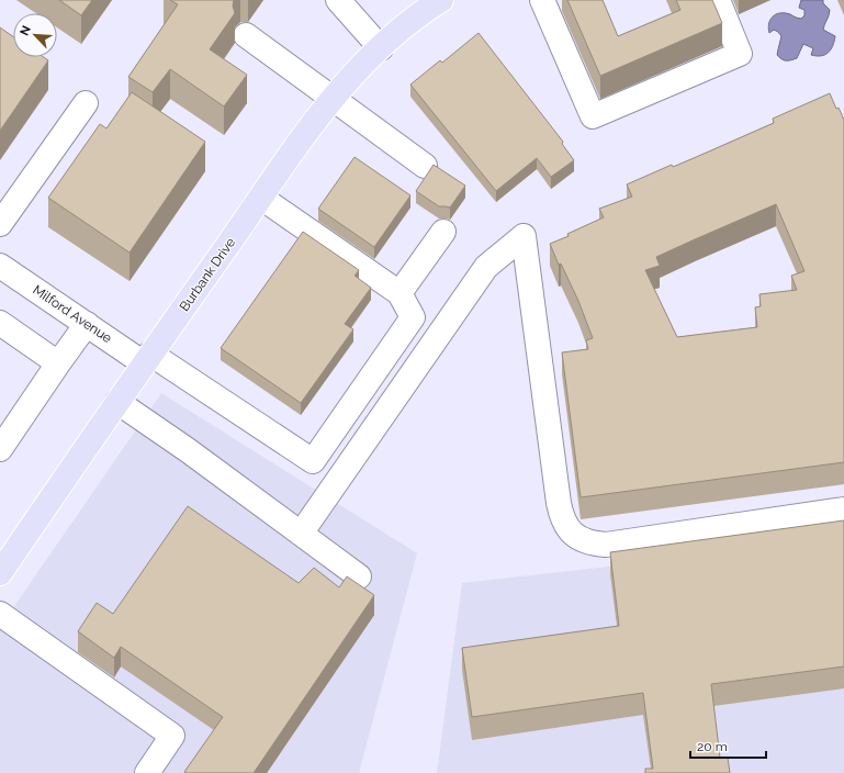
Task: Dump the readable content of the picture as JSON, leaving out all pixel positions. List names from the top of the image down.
{
  "streets": {
    "main road": ["Burbank Drive"],
    "street": ["Milford Avenue"]
  },
  "crossings": [
    ["Burbank Drive", "Milford Avenue"]
  ],
  "scale_bar": "20 m",
  "north": "top left"
}
